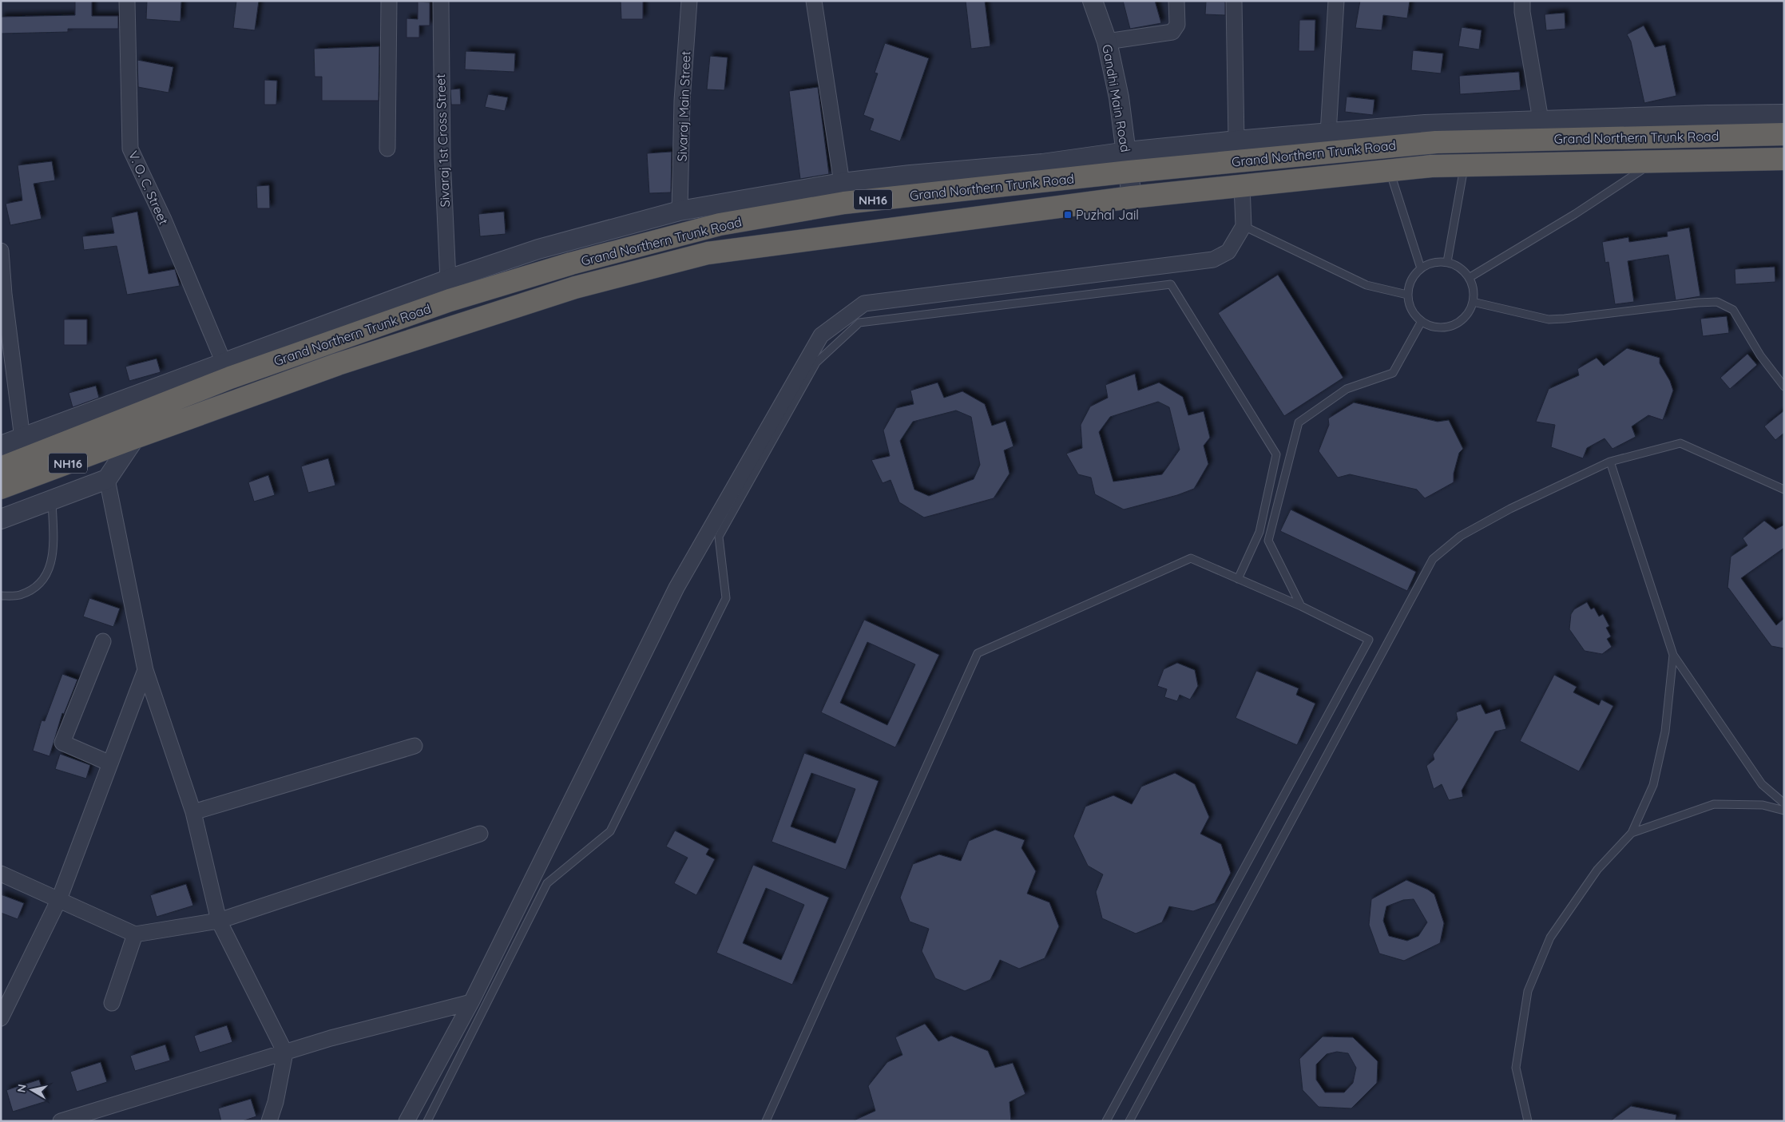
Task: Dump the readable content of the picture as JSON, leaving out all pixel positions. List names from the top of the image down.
{
  "streets": {
    "highway": ["Grand Northern Trunk Road", "NH16"],
    "street": [
      "Gandhi Main Road",
      "Sivaraj Main Street",
      "Sivaraj 1st Cross Street",
      "V. O. C. Street"
    ]
  },
  "crossings": [
    ["Gandhi Main Road", "Grand Northern Trunk Road"]
  ],
  "places": {
    "transit": ["Puzhal Jail"]
  },
  "north": "left"
}
